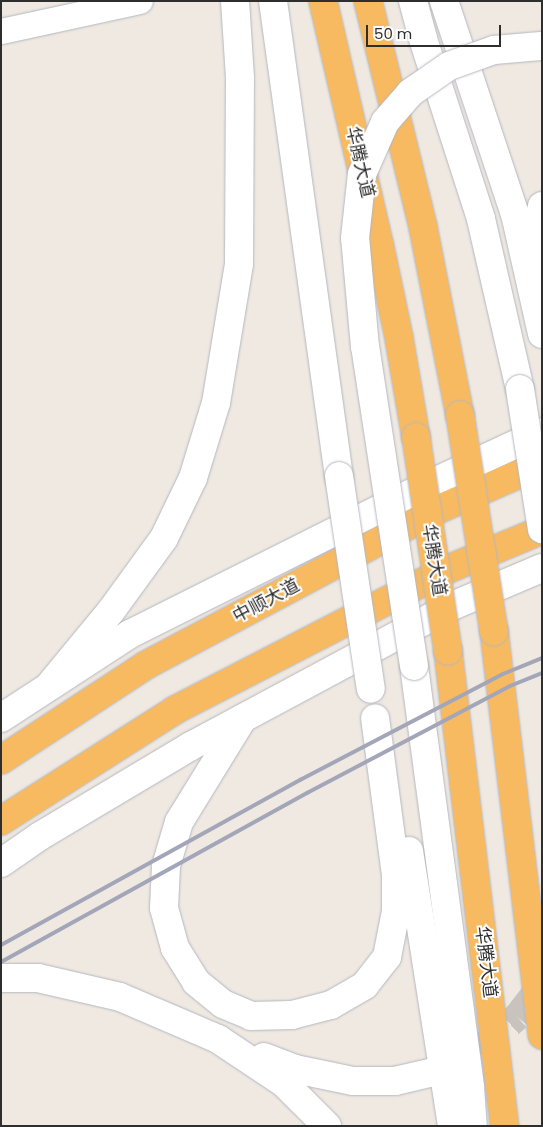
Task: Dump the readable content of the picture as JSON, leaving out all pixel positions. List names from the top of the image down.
{
  "streets": {
    "highway": ["华腾大道", "中顺大道"]
  },
  "scale_bar": "50 m"
}
